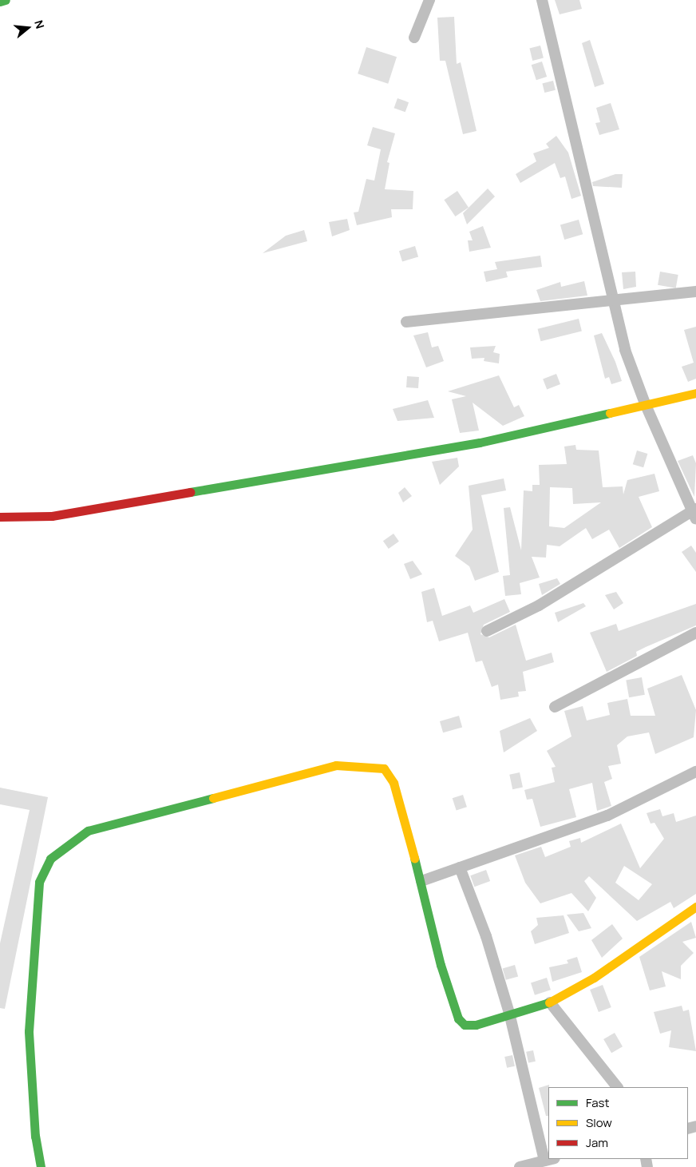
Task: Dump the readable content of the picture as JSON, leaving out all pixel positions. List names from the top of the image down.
{
  "legend": ["Fast", "Slow", "Jam"],
  "north": "right"
}
